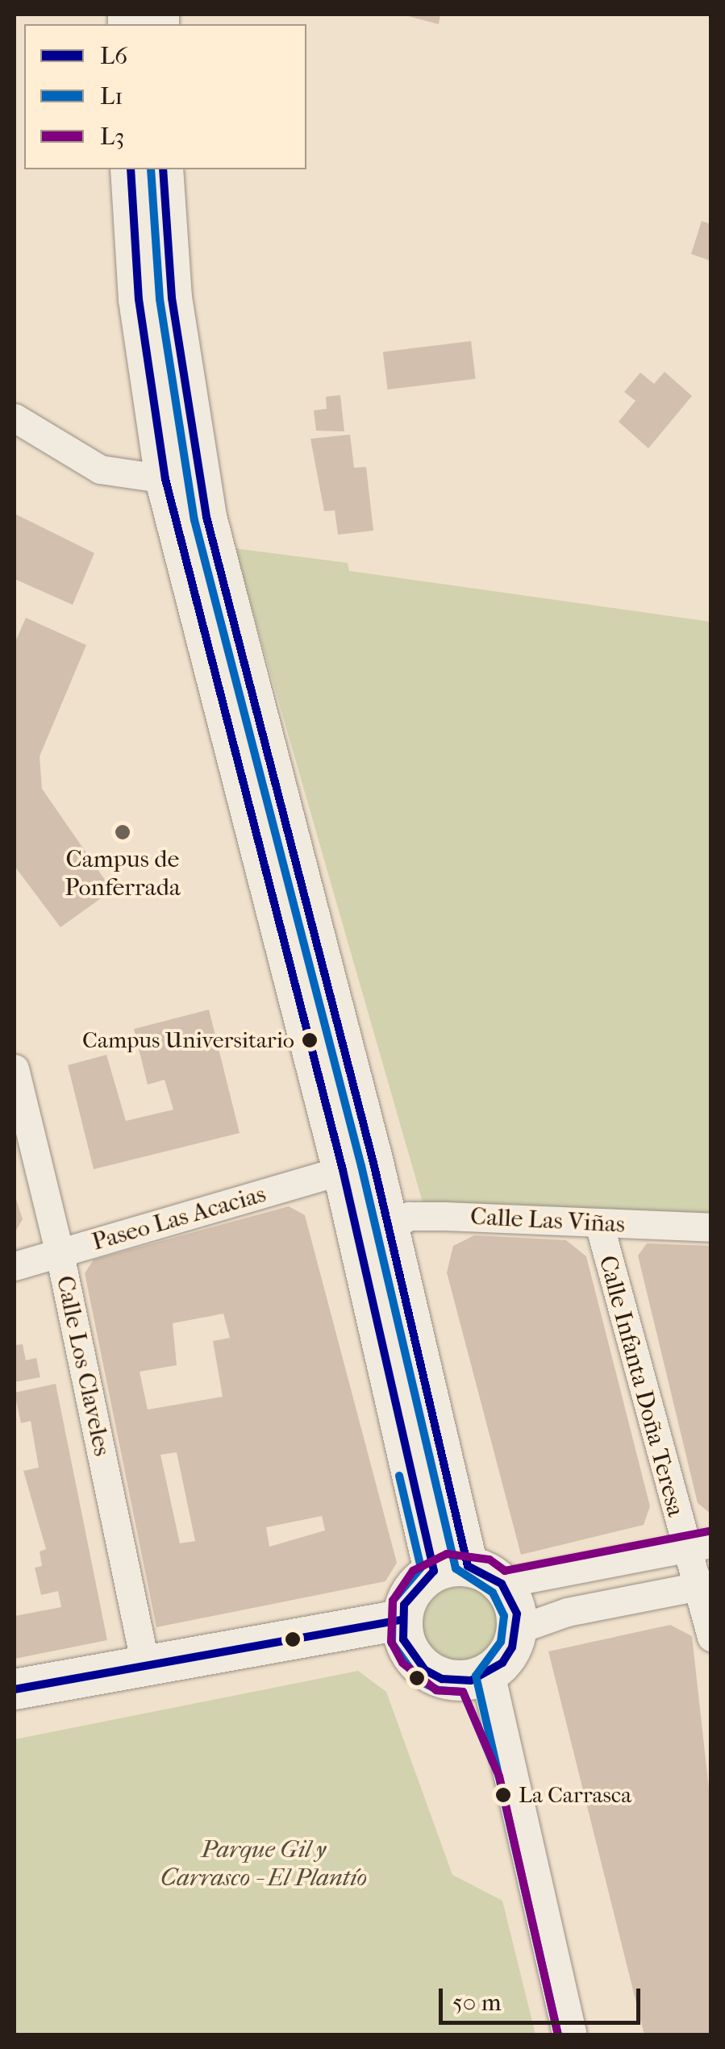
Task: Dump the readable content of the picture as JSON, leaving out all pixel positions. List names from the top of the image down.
{
  "streets": {
    "street": [
      "Paseo Las Acacias",
      "Calle Las Viñas",
      "Calle Los Claveles",
      "Calle Infanta Doña Teresa"
    ]
  },
  "crossings": [
    ["Paseo Las Acacias", "Calle Los Claveles"],
    ["Calle Las Viñas", "Calle Infanta Doña Teresa"]
  ],
  "parks": ["Parque Gil y Carrasco - El Plantío"],
  "places": ["Campus de Ponferrada", "Campus Universitario", "La Carrasca"],
  "lines": ["transit line L6", "transit line L1", "transit line L3"],
  "legend": ["L6", "L1", "L3"],
  "scale_bar": "50 m"
}
